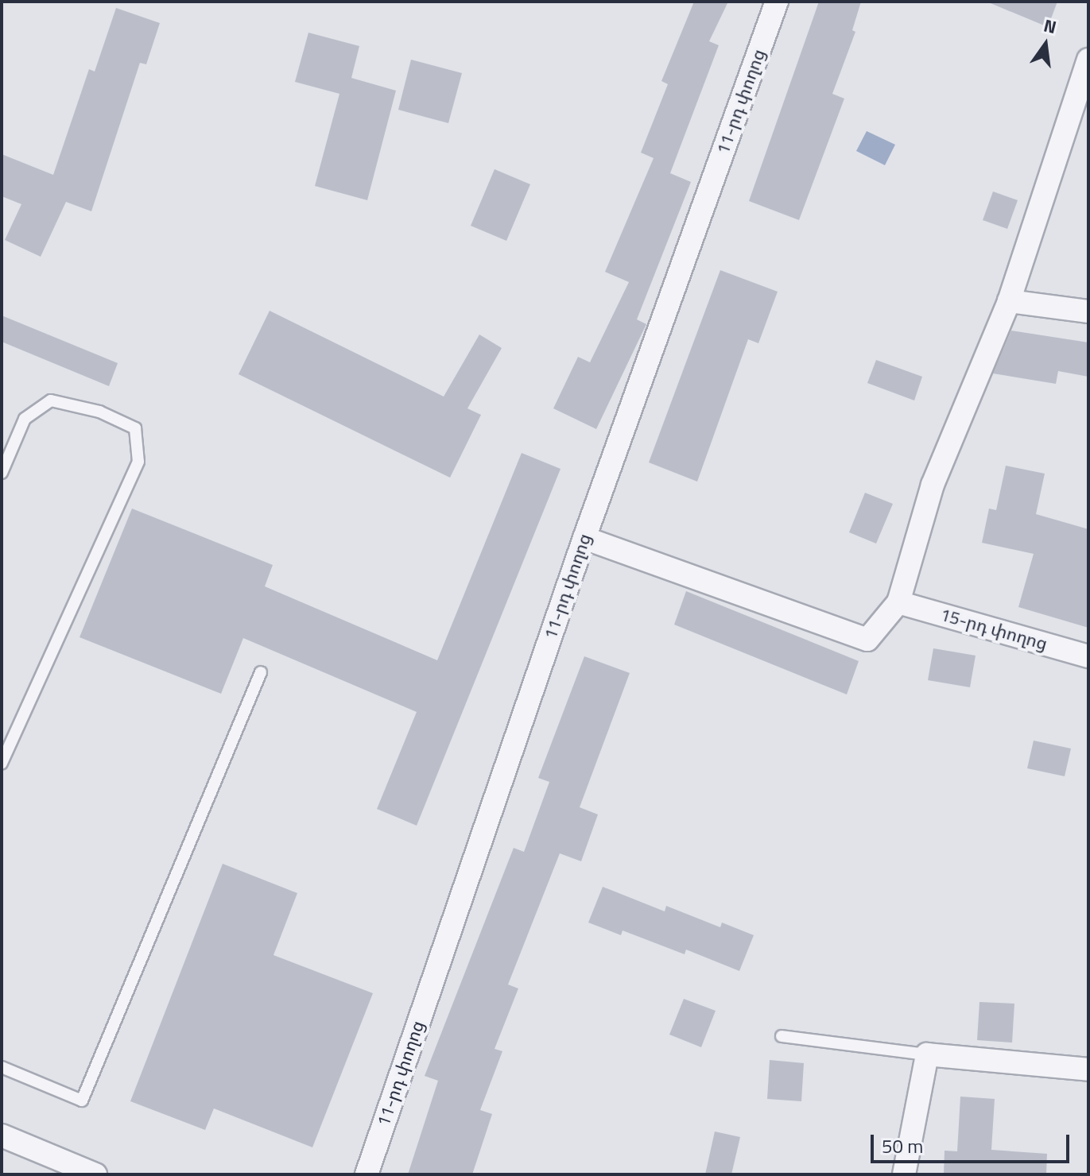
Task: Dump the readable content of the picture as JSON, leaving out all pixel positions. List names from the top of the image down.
{
  "streets": {
    "street": ["11-րդ փողոց", "15-րդ փողոց"]
  },
  "scale_bar": "50 m",
  "north": "top"
}
